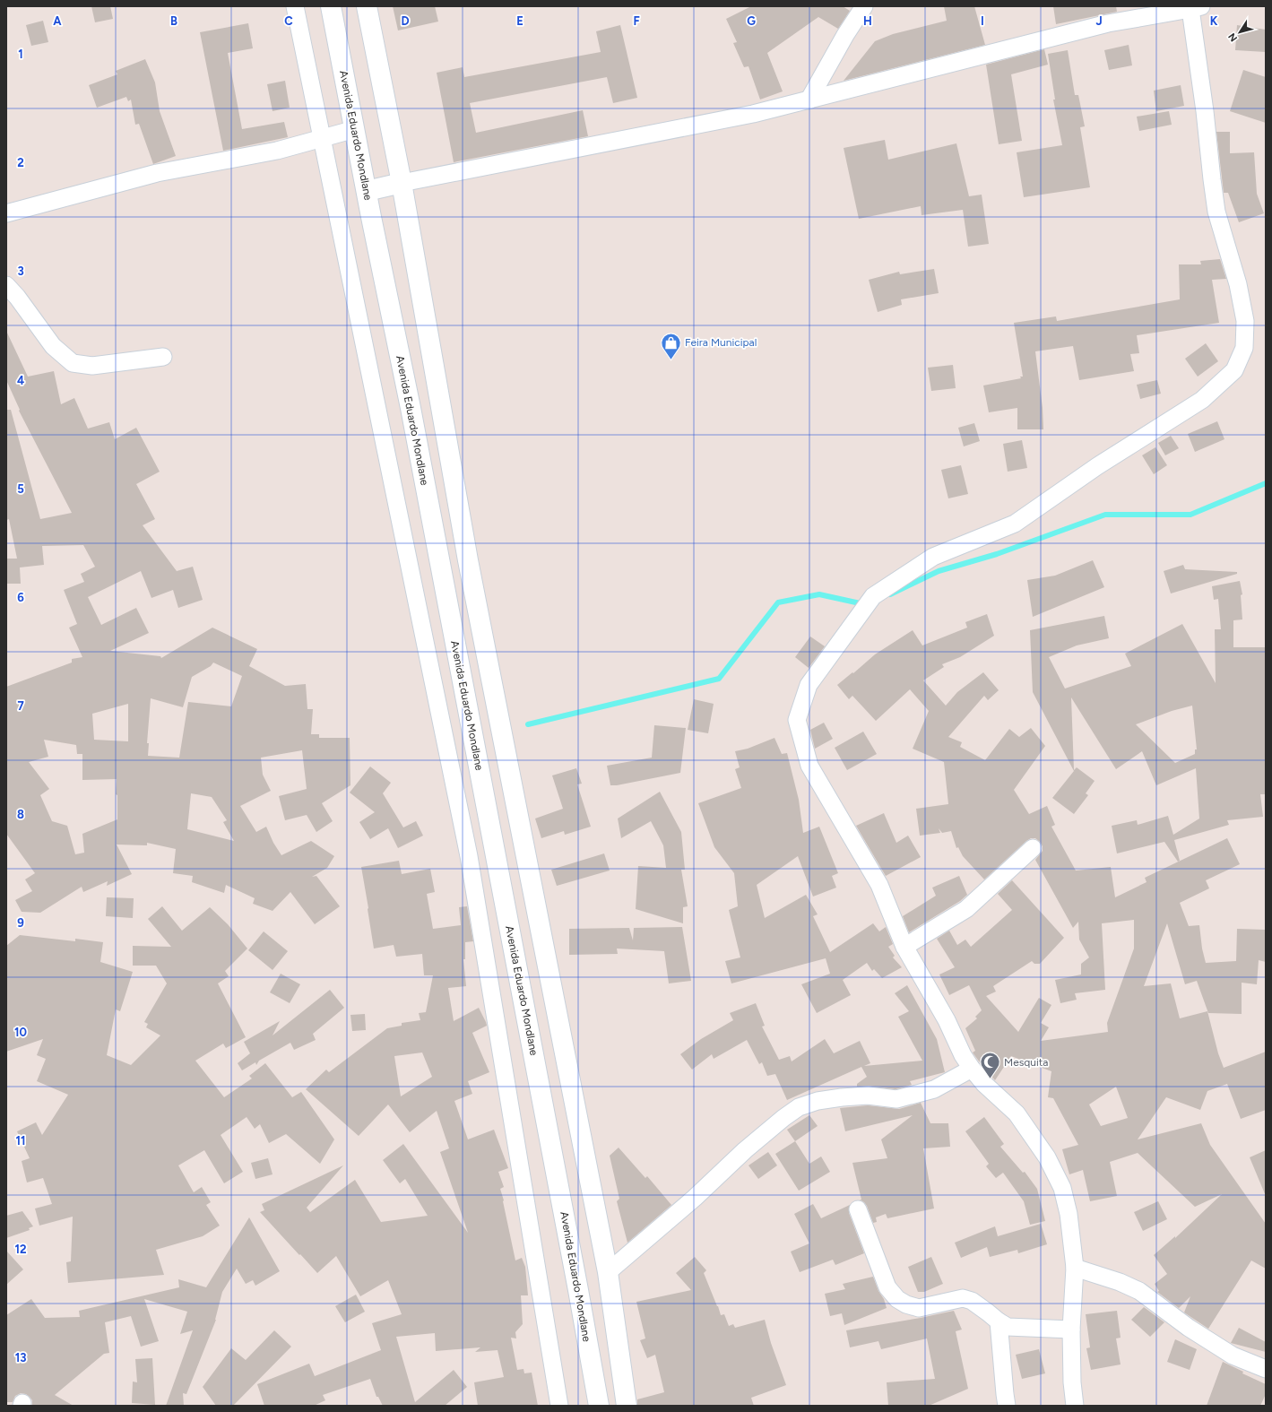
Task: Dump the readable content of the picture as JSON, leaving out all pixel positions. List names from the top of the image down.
{
  "streets": {
    "main road": ["Avenida Eduardo Mondlane"]
  },
  "places": {
    "shop": ["Feira Municipal"],
    "mosque": ["Mesquita"]
  },
  "north": "bottom left",
  "grid": {
    "columns": [
      "A",
      "B",
      "C",
      "D",
      "E",
      "F",
      "G",
      "H",
      "I",
      "J",
      "K"
    ],
    "rows": [
      "1",
      "2",
      "3",
      "4",
      "5",
      "6",
      "7",
      "8",
      "9",
      "10",
      "11",
      "12",
      "13"
    ]
  }
}
